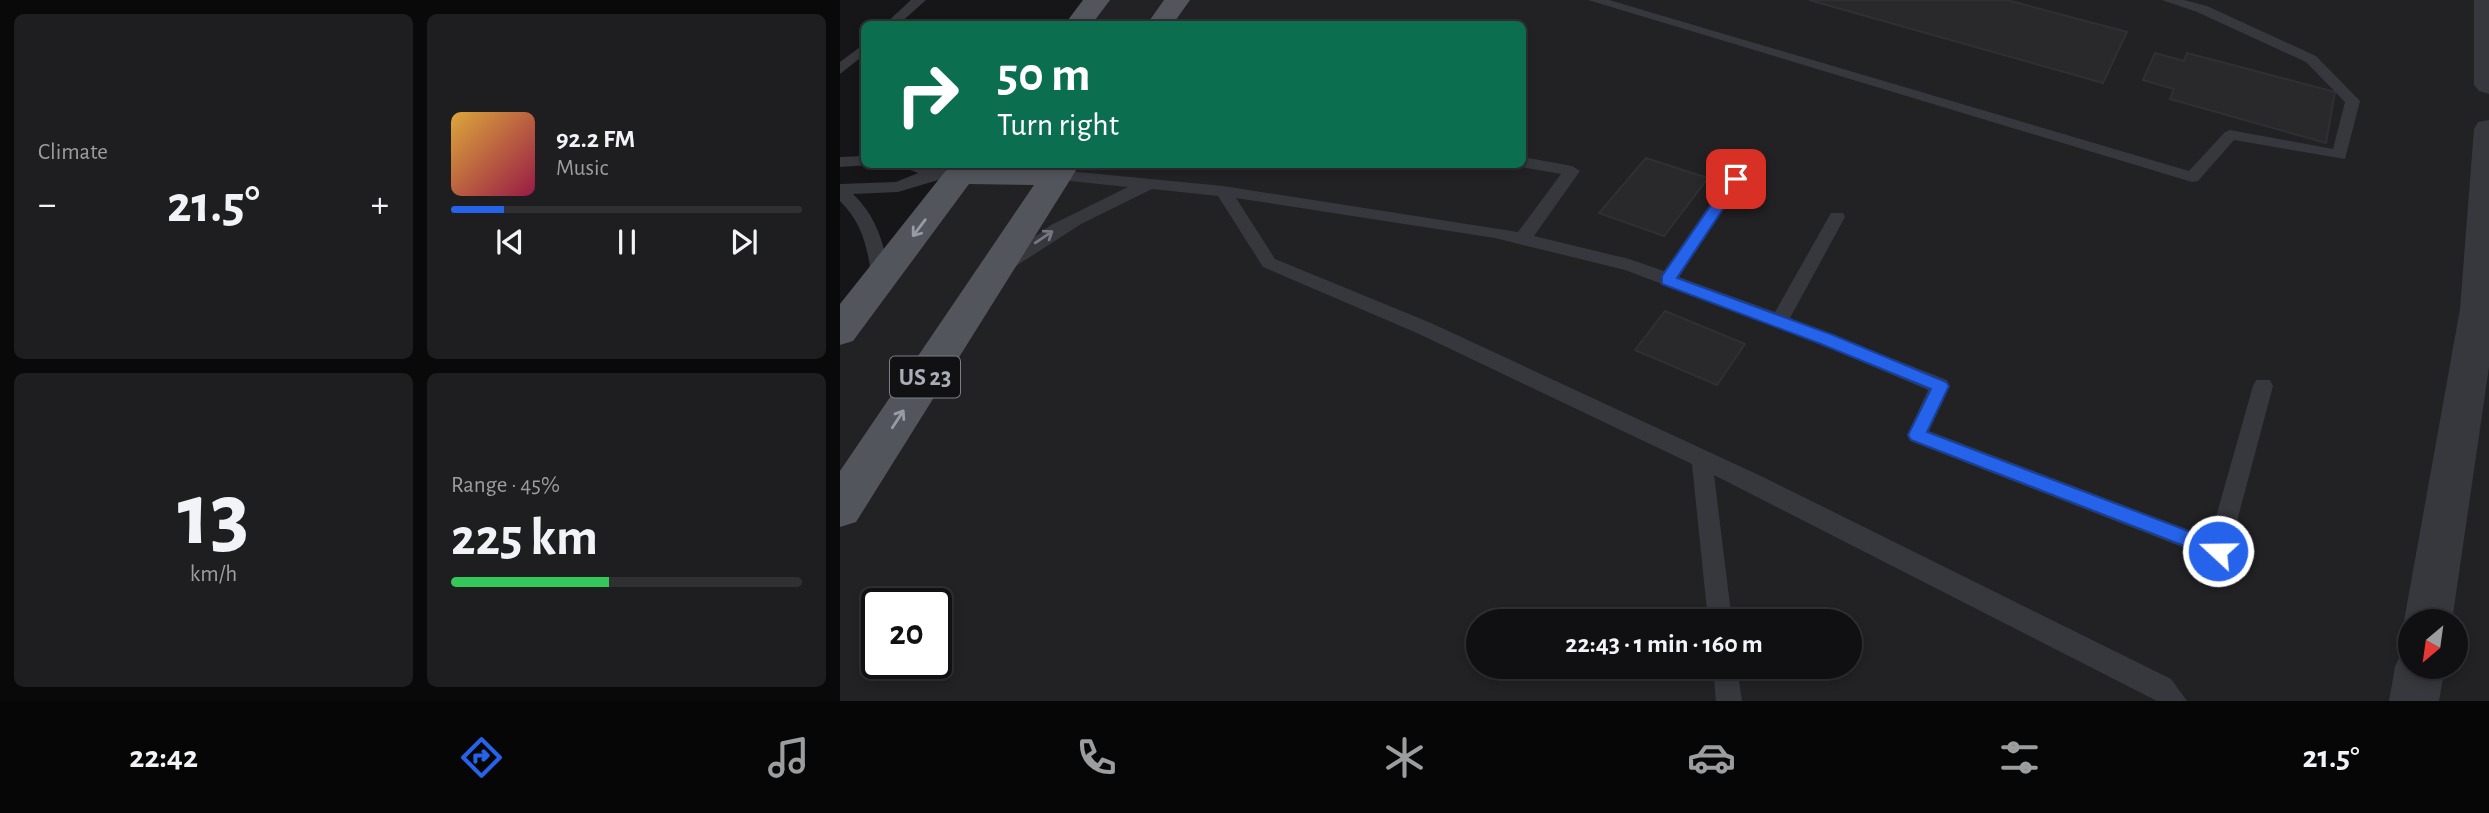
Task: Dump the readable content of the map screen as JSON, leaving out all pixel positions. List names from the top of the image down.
{
  "streets": {
    "main road": ["US 23"]
  },
  "north": "bottom left",
  "page": {
    "tile": [
      "Climate",
      ["13", "km/h"],
      ["Range · 45%", "225 km"]
    ],
    "turn": ["50 m", "Turn right"],
    "song": ["92.2 FM", "Music"],
    "heat": ["−", "21.5°", "+"],
    "limit": "20",
    "trip": "22:43 · 1 min · 160 m",
    "tabs": ["22:42", "21.5°"]
  }
}
